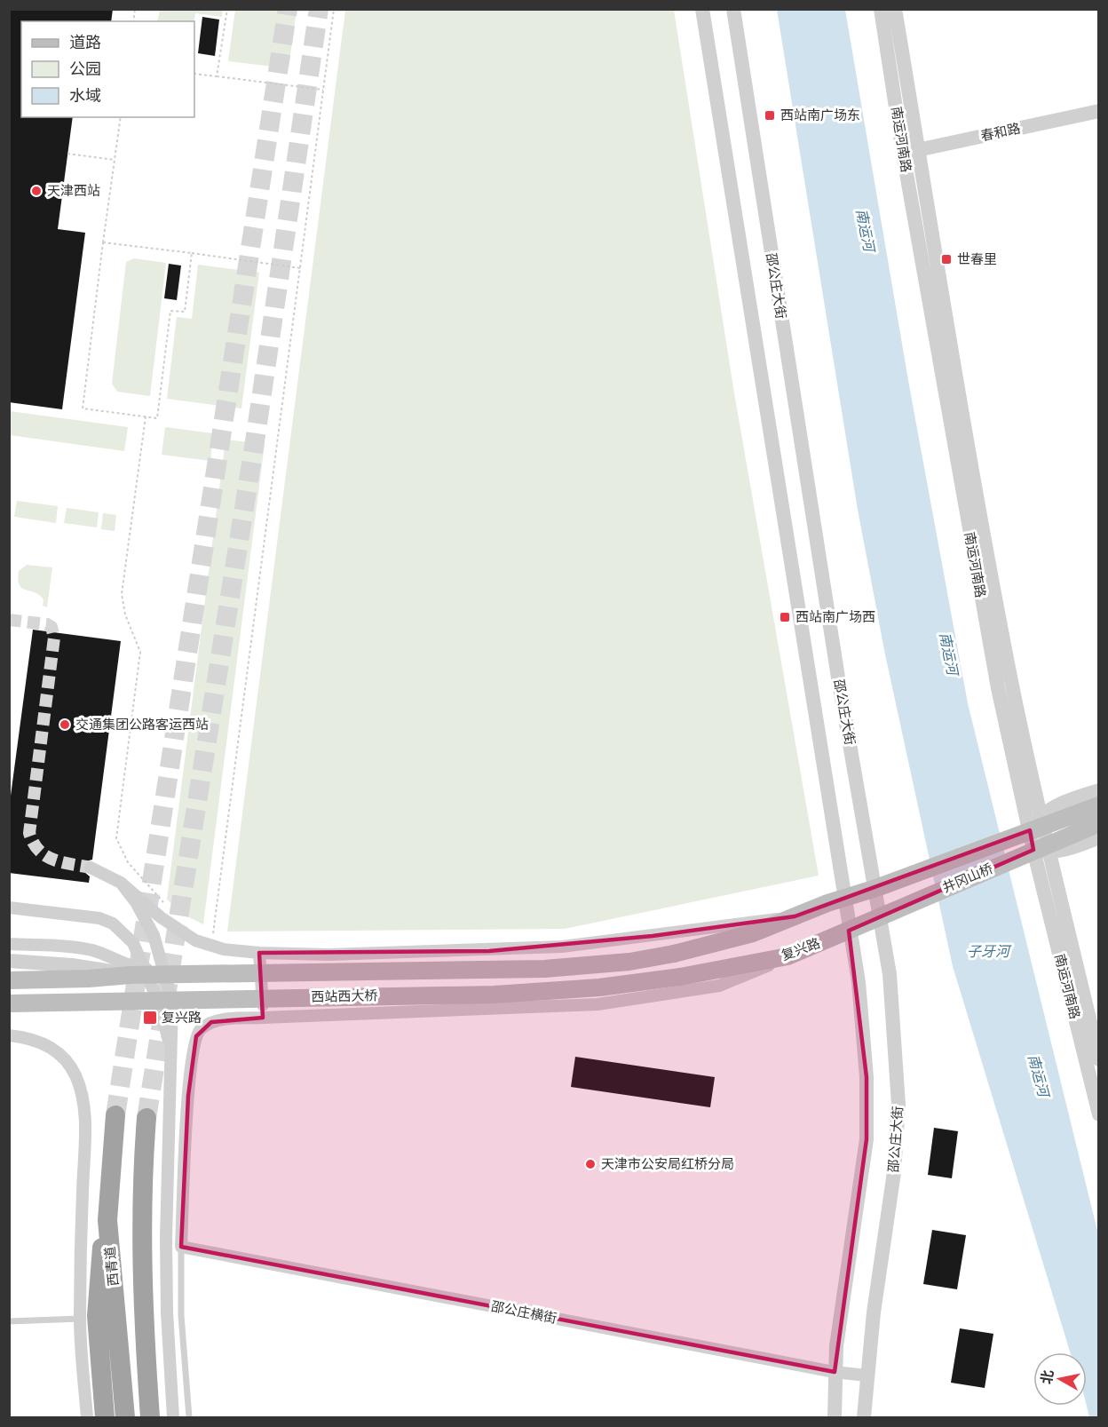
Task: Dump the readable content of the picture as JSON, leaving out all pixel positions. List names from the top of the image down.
{
  "streets": {
    "highway": ["西青道"],
    "main road": ["井冈山桥", "复兴路", "西站西大桥"],
    "street": [
      "春和路",
      "南运河南路",
      "邵公庄大街",
      "邵公庄横街"
    ]
  },
  "crossings": [
    ["春和路", "南运河南路"],
    ["南运河南路", "井冈山桥"],
    ["邵公庄大街", "井冈山桥"],
    ["邵公庄大街", "复兴路"],
    ["邵公庄大街", "邵公庄横街"],
    ["井冈山桥", "复兴路"],
    ["复兴路", "西站西大桥"]
  ],
  "water": ["南运河", "子牙河"],
  "places": {
    "transit": [
      "西站南广场东",
      "世春里",
      "西站南广场西",
      "复兴路"
    ],
    "other": ["天津西站", "交通集团公路客运西站", "天津市公安局红桥分局"]
  },
  "legend": ["道路", "公园", "水域"],
  "north": "left"
}
